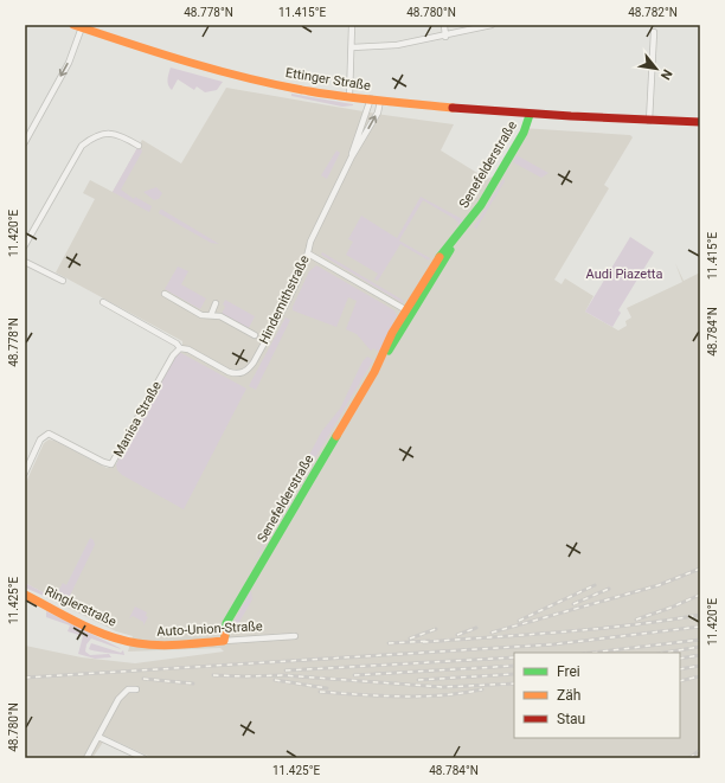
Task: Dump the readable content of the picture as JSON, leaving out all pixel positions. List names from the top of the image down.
{
  "streets": {
    "street": [
      "Ettinger Straße",
      "Senefelderstraße",
      "Hindemithstraße",
      "Manisa Straße",
      "Ringlerstraße",
      "Auto-Union-Straße"
    ]
  },
  "crossings": [
    ["Ettinger Straße", "Senefelderstraße"],
    ["Ettinger Straße", "Hindemithstraße"],
    ["Senefelderstraße", "Auto-Union-Straße"],
    ["Hindemithstraße", "Manisa Straße"],
    ["Ringlerstraße", "Auto-Union-Straße"]
  ],
  "parks": ["Audi Piazetta"],
  "legend": ["Frei", "Zäh", "Stau"],
  "north": "bottom right",
  "coordinates": [
    "48.778°N",
    "11.415°E",
    "48.780°N",
    "48.782°N",
    "11.420°E",
    "48.784°N",
    "11.425°E"
  ]
}
